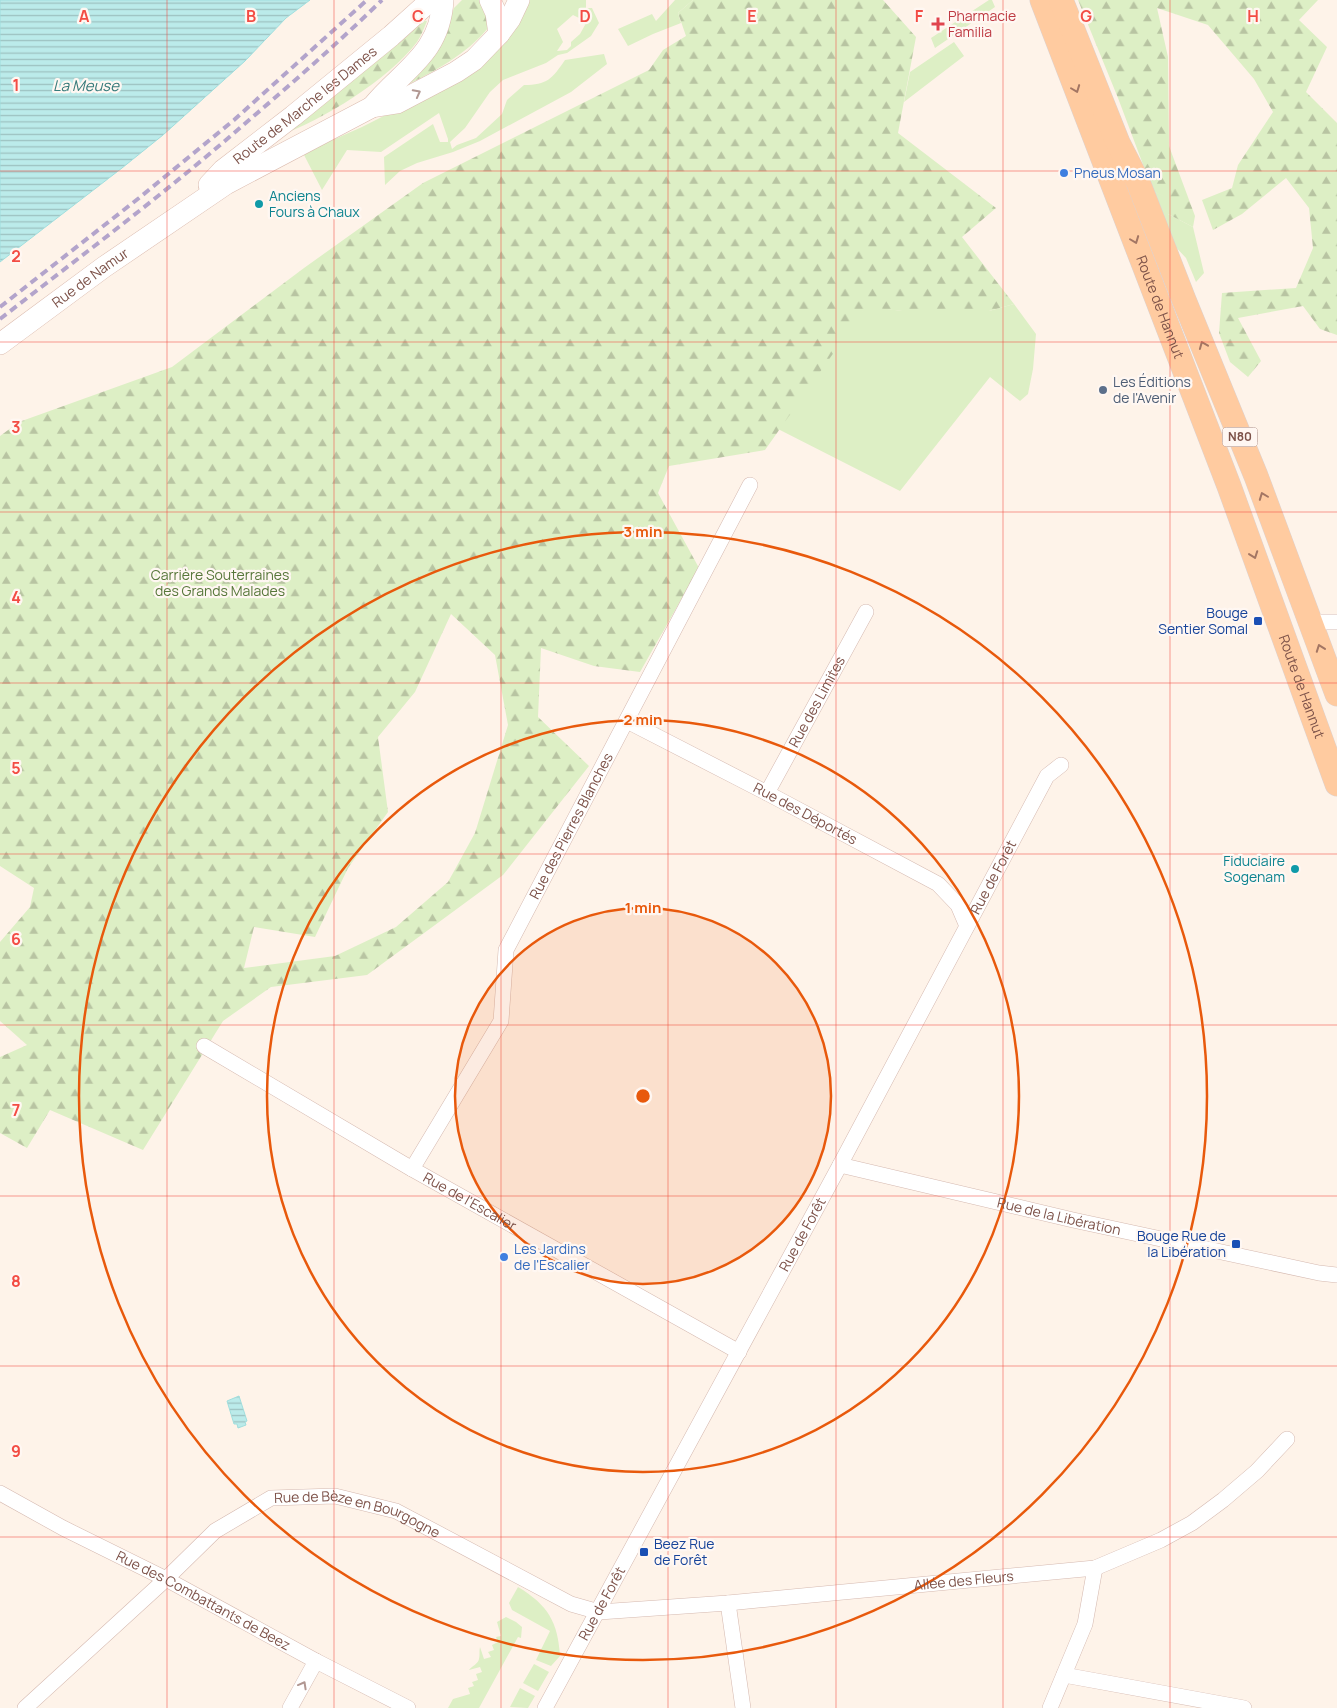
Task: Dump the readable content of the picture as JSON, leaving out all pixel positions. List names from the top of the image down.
{
  "streets": {
    "main road": [
      "Route de Marche les Dames",
      "Rue de Namur",
      "Route de Hannut",
      "N80"
    ],
    "street": [
      "Rue des Limites",
      "Rue des Déportés",
      "Rue des Pierres Blanches",
      "Rue de Forêt",
      "Rue de l'Escalier",
      "Rue de la Libération",
      "Rue de Bèze en Bourgogne",
      "Allée des Fleurs",
      "Rue des Combattants de Beez"
    ]
  },
  "crossings": [
    ["Route de Marche les Dames", "Rue de Namur"],
    ["Rue des Limites", "Rue des Déportés"],
    ["Rue des Déportés", "Rue des Pierres Blanches"],
    ["Rue des Déportés", "Rue de Forêt"],
    ["Rue des Pierres Blanches", "Rue de l'Escalier"],
    ["Rue de Forêt", "Rue de l'Escalier"],
    ["Rue de Forêt", "Rue de la Libération"],
    ["Rue de Forêt", "Rue de Bèze en Bourgogne"],
    ["Rue de Forêt", "Allée des Fleurs"],
    ["Rue de Bèze en Bourgogne", "Allée des Fleurs"],
    ["Rue de Bèze en Bourgogne", "Rue des Combattants de Beez"]
  ],
  "water": ["La Meuse"],
  "parks": ["Carrière Souterraines des Grands Malades"],
  "places": {
    "health": ["Pharmacie Familia"],
    "other": [
      "Pneus Mosan",
      "Anciens Fours à Chaux",
      "Les Éditions de l'Avenir",
      "Fiduciaire Sogenam",
      "Les Jardins de l'Escalier"
    ],
    "transit": ["Bouge Sentier Somal", "Bouge Rue de la Libération", "Beez Rue de Forêt"]
  },
  "grid": {
    "columns": [
      "A",
      "B",
      "C",
      "D",
      "E",
      "F",
      "G",
      "H"
    ],
    "rows": [
      "1",
      "2",
      "3",
      "4",
      "5",
      "6",
      "7",
      "8",
      "9"
    ]
  },
  "rings": ["3 min", "2 min", "1 min"]
}
